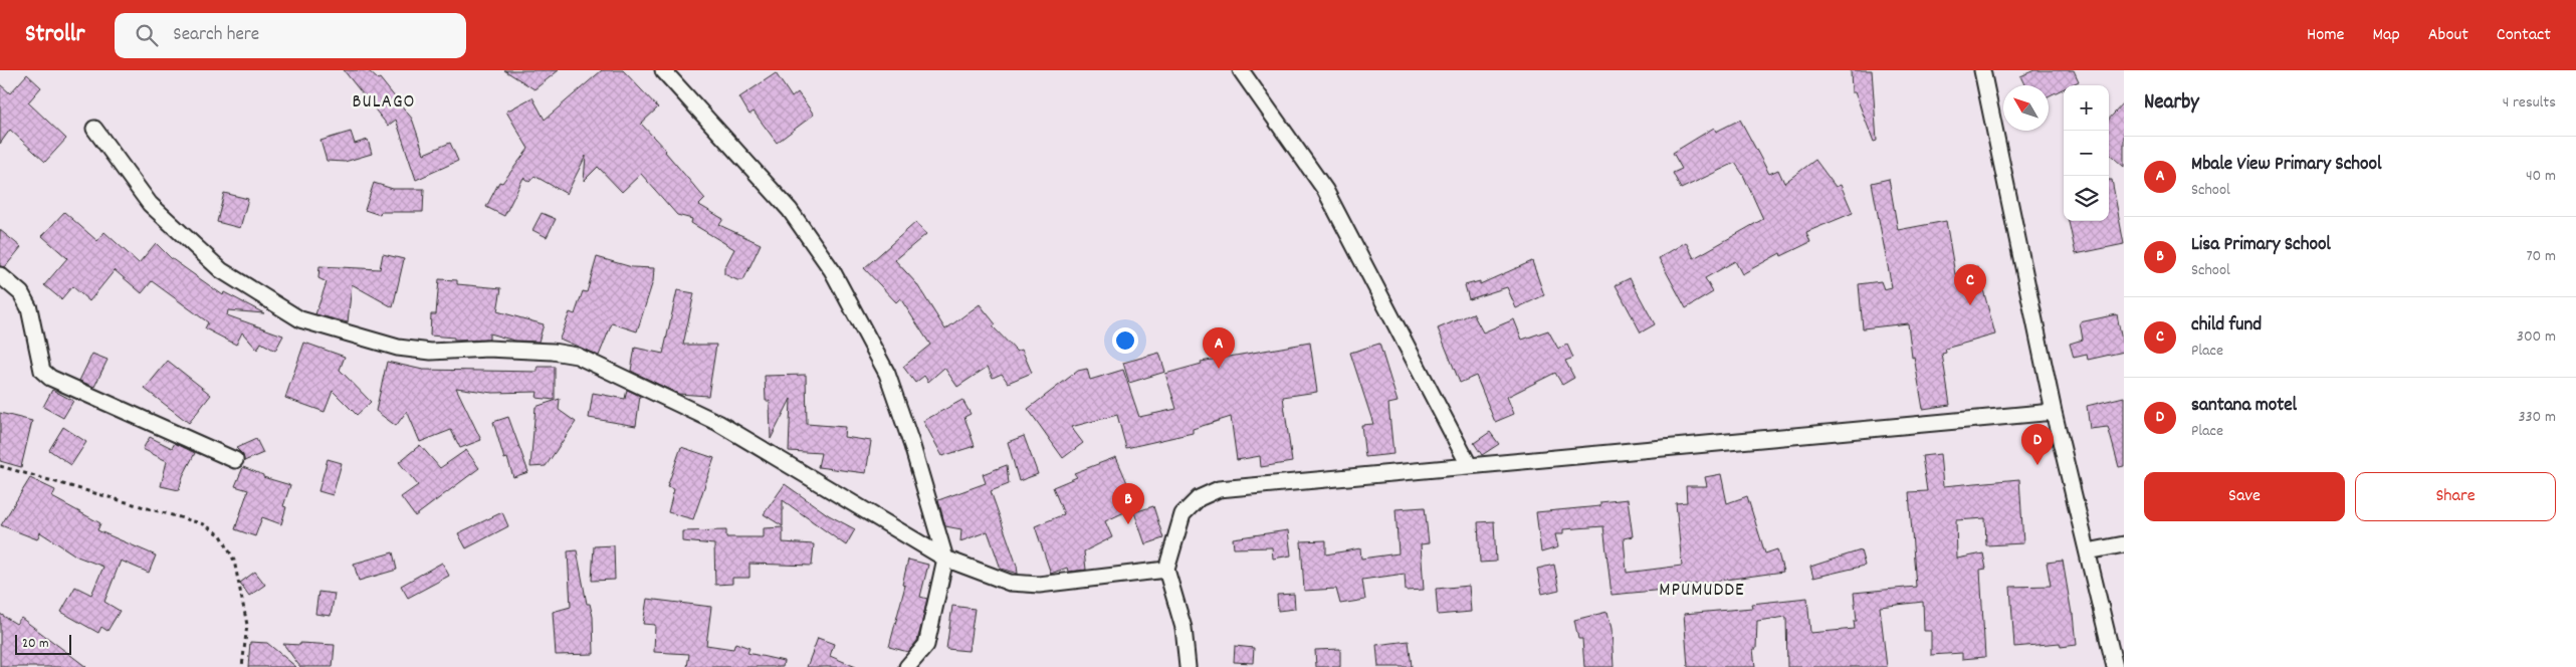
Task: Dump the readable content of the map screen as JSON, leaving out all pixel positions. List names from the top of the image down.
{
  "districts": ["BULAGO", "MPUMUDDE"],
  "scale_bar": "20 m",
  "north": "top left",
  "page": {
    "header": "Strollr",
    "search": "Search here",
    "nav": [
      "Home",
      "Map",
      "About",
      "Contact"
    ],
    "heading": ["Nearby", "4 results"],
    "map_buttons": ["+", "−"],
    "list": [
      {
        "mark": "A",
        "name": "Mbale View Primary School",
        "note": "School",
        "value": "40 m"
      },
      {
        "mark": "B",
        "name": "Lisa Primary School",
        "note": "School",
        "value": "70 m"
      },
      {
        "mark": "C",
        "name": "child fund",
        "note": "Place",
        "value": "300 m"
      },
      {
        "mark": "D",
        "name": "santana motel",
        "note": "Place",
        "value": "330 m"
      }
    ],
    "pins": [
      "C",
      "A",
      "D",
      "B"
    ],
    "buttons": ["Save", "Share"],
    "scale": "20 m"
  }
}
